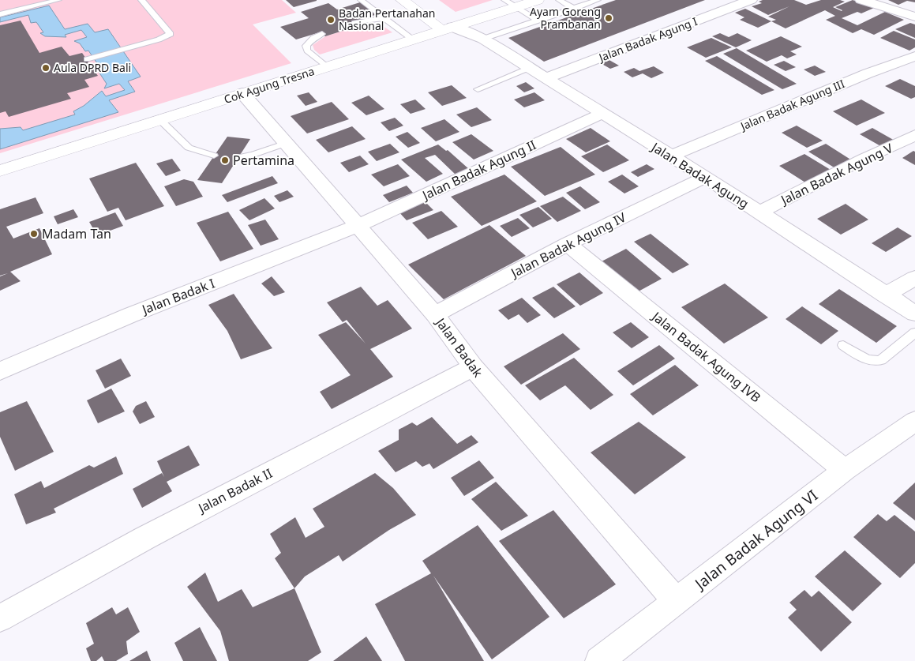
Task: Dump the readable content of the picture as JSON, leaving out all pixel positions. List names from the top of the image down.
{
  "streets": {
    "main road": ["Cok Agung Tresna"],
    "street": [
      "Jalan Badak Agung I",
      "Jalan Badak Agung III",
      "Jalan Badak Agung II",
      "Jalan Badak Agung V",
      "Jalan Badak Agung",
      "Jalan Badak Agung IV",
      "Jalan Badak I",
      "Jalan Badak",
      "Jalan Badak Agung IVB",
      "Jalan Badak II",
      "Jalan Badak Agung VI"
    ]
  },
  "crossings": [
    ["Jalan Badak Agung I", "Jalan Badak Agung"],
    ["Cok Agung Tresna", "Jalan Badak Agung"],
    ["Cok Agung Tresna", "Jalan Badak"],
    ["Jalan Badak Agung III", "Jalan Badak Agung"],
    ["Jalan Badak Agung II", "Jalan Badak Agung"],
    ["Jalan Badak Agung II", "Jalan Badak I"],
    ["Jalan Badak Agung II", "Jalan Badak"],
    ["Jalan Badak Agung V", "Jalan Badak Agung"],
    ["Jalan Badak Agung", "Jalan Badak Agung IV"],
    ["Jalan Badak Agung IV", "Jalan Badak"],
    ["Jalan Badak Agung IV", "Jalan Badak Agung IVB"],
    ["Jalan Badak I", "Jalan Badak"],
    ["Jalan Badak", "Jalan Badak II"],
    ["Jalan Badak", "Jalan Badak Agung VI"],
    ["Jalan Badak Agung IVB", "Jalan Badak Agung VI"]
  ],
  "places": [
    "Ayam Goreng Prambanan",
    "Badan Pertanahan Nasional",
    "Aula DPRD Bali",
    "Pertamina",
    "Madam Tan"
  ]
}
